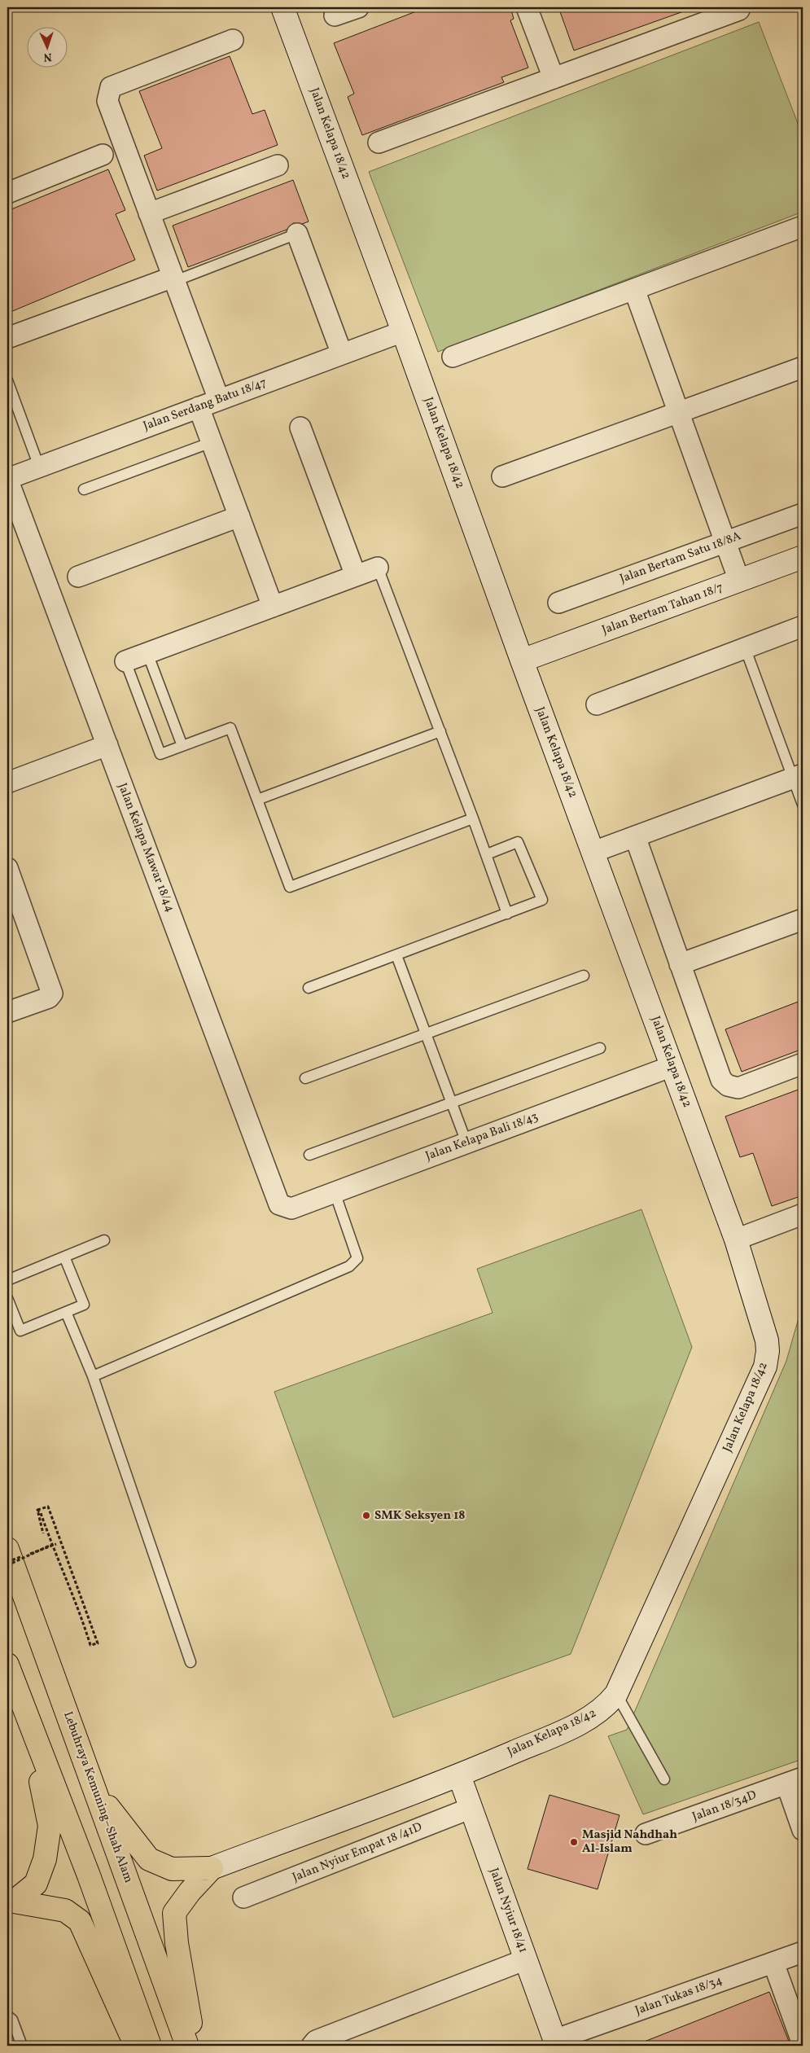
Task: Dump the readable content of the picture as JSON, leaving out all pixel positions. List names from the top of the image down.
{
  "streets": {
    "highway": ["Lebuhraya Kemuning–Shah Alam"],
    "street": [
      "Jalan Kelapa 18/42",
      "Jalan Serdang Batu 18/47",
      "Jalan Bertam Satu 18/8A",
      "Jalan Bertam Tahan 18/7",
      "Jalan Kelapa Mawar 18/44",
      "Jalan Kelapa Bali 18/43",
      "Jalan 18/34D",
      "Jalan Nyiur Empat 18 /41D",
      "Jalan Nyiur 18/41",
      "Jalan Tukas 18/34"
    ]
  },
  "crossings": [
    ["Jalan Kelapa 18/42", "Jalan Serdang Batu 18/47"],
    ["Jalan Kelapa 18/42", "Jalan Bertam Tahan 18/7"],
    ["Jalan Kelapa 18/42", "Jalan Kelapa Bali 18/43"],
    ["Jalan Kelapa 18/42", "Jalan Nyiur 18/41"],
    ["Jalan Serdang Batu 18/47", "Jalan Kelapa Mawar 18/44"],
    ["Jalan Kelapa Mawar 18/44", "Jalan Kelapa Bali 18/43"],
    ["Jalan Nyiur Empat 18 /41D", "Jalan Nyiur 18/41"],
    ["Jalan Nyiur 18/41", "Jalan Tukas 18/34"]
  ],
  "places": ["SMK Seksyen 18", "Masjid Nahdhah Al-Islam"],
  "north": "bottom"
}
